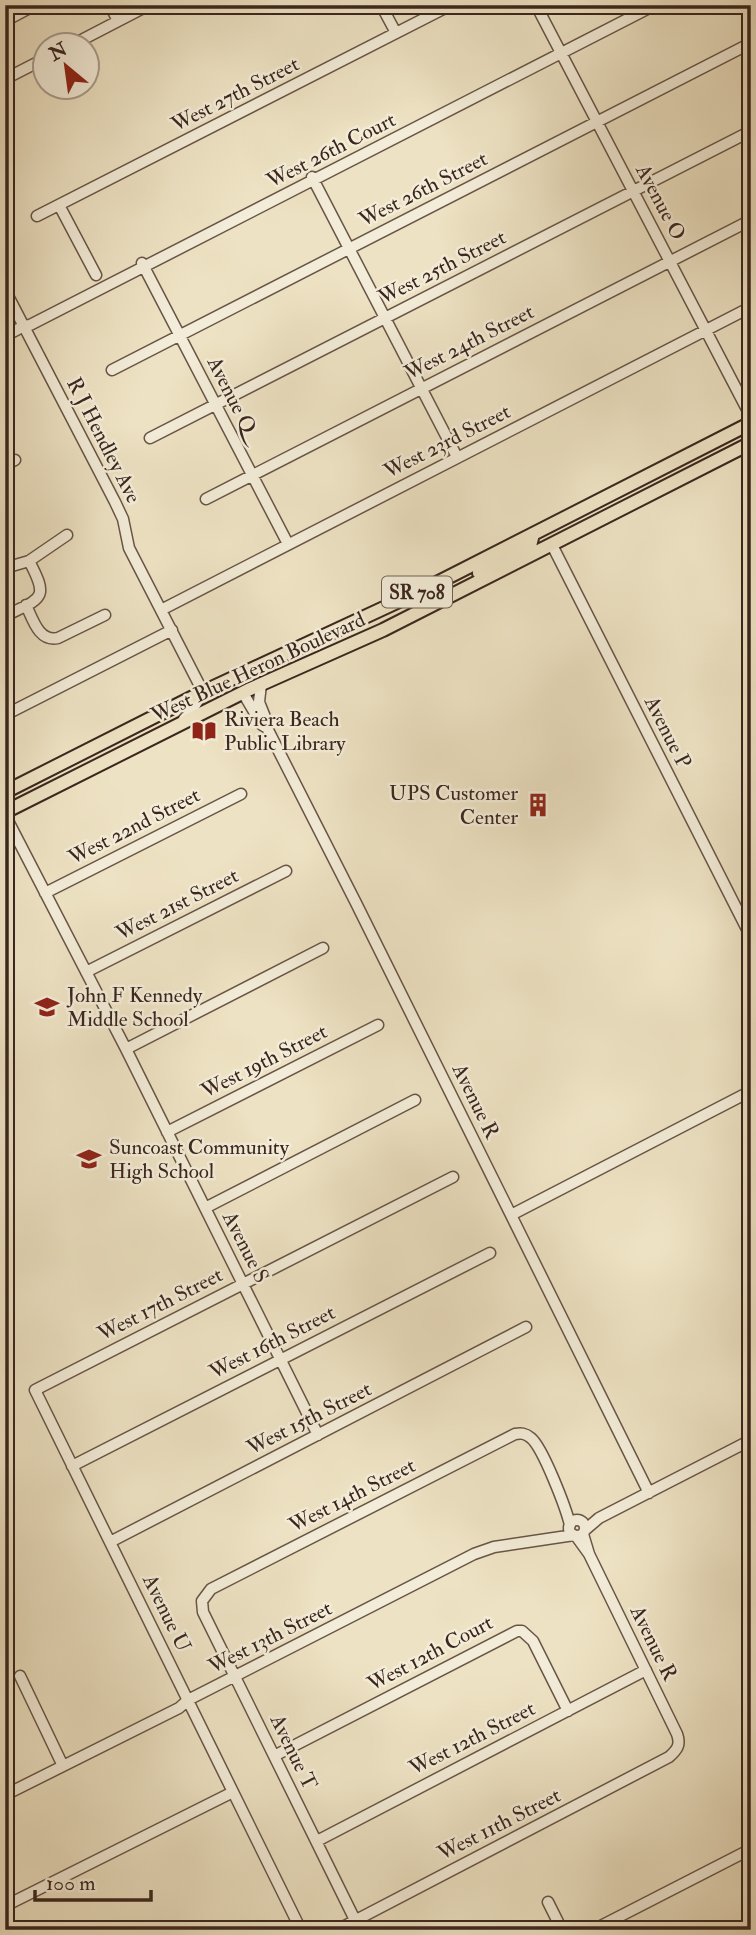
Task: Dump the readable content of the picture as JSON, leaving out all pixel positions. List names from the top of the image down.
{
  "streets": {
    "main road": ["SR 708", "West Blue Heron Boulevard"],
    "street": [
      "West 27th Street",
      "West 26th Court",
      "West 26th Street",
      "Avenue O",
      "West 25th Street",
      "West 24th Street",
      "Avenue Q",
      "R J Hendley Ave",
      "West 23rd Street",
      "Avenue P",
      "West 22nd Street",
      "West 21st Street",
      "West 19th Street",
      "Avenue R",
      "Avenue S",
      "West 17th Street",
      "West 16th Street",
      "West 15th Street",
      "West 14th Street",
      "Avenue U",
      "West 13th Street",
      "West 12th Court",
      "West 12th Street",
      "Avenue T",
      "West 11th Street"
    ]
  },
  "crossings": [
    ["West 26th Court", "Avenue O"],
    ["West 26th Court", "Avenue Q"],
    ["West 26th Court", "R J Hendley Ave"],
    ["West 26th Street", "Avenue O"],
    ["West 26th Street", "Avenue Q"],
    ["Avenue O", "West 25th Street"],
    ["Avenue O", "West 24th Street"],
    ["Avenue O", "West 23rd Street"],
    ["West 25th Street", "Avenue Q"],
    ["West 24th Street", "Avenue Q"],
    ["Avenue Q", "West 23rd Street"],
    ["R J Hendley Ave", "West 23rd Street"],
    ["West Blue Heron Boulevard", "Avenue P"],
    ["West Blue Heron Boulevard", "Avenue R"],
    ["West Blue Heron Boulevard", "Avenue S"],
    ["West 22nd Street", "Avenue S"],
    ["West 21st Street", "Avenue S"],
    ["West 19th Street", "Avenue S"],
    ["Avenue R", "West 14th Street"],
    ["Avenue R", "West 13th Street"],
    ["Avenue R", "West 12th Street"],
    ["Avenue R", "West 11th Street"],
    ["Avenue S", "West 17th Street"],
    ["Avenue S", "West 16th Street"],
    ["Avenue S", "West 15th Street"],
    ["West 17th Street", "Avenue U"],
    ["West 16th Street", "Avenue U"],
    ["West 15th Street", "Avenue U"],
    ["West 14th Street", "Avenue T"],
    ["Avenue U", "West 13th Street"],
    ["West 13th Street", "Avenue T"],
    ["West 12th Court", "West 12th Street"],
    ["West 12th Court", "Avenue T"],
    ["West 12th Street", "Avenue T"],
    ["Avenue T", "West 11th Street"]
  ],
  "places": {
    "library": ["Riviera Beach Public Library"],
    "building": ["UPS Customer Center"],
    "school or university": ["John F Kennedy Middle School", "Suncoast Community High School"]
  },
  "scale_bar": "100 m",
  "north": "top left"
}
